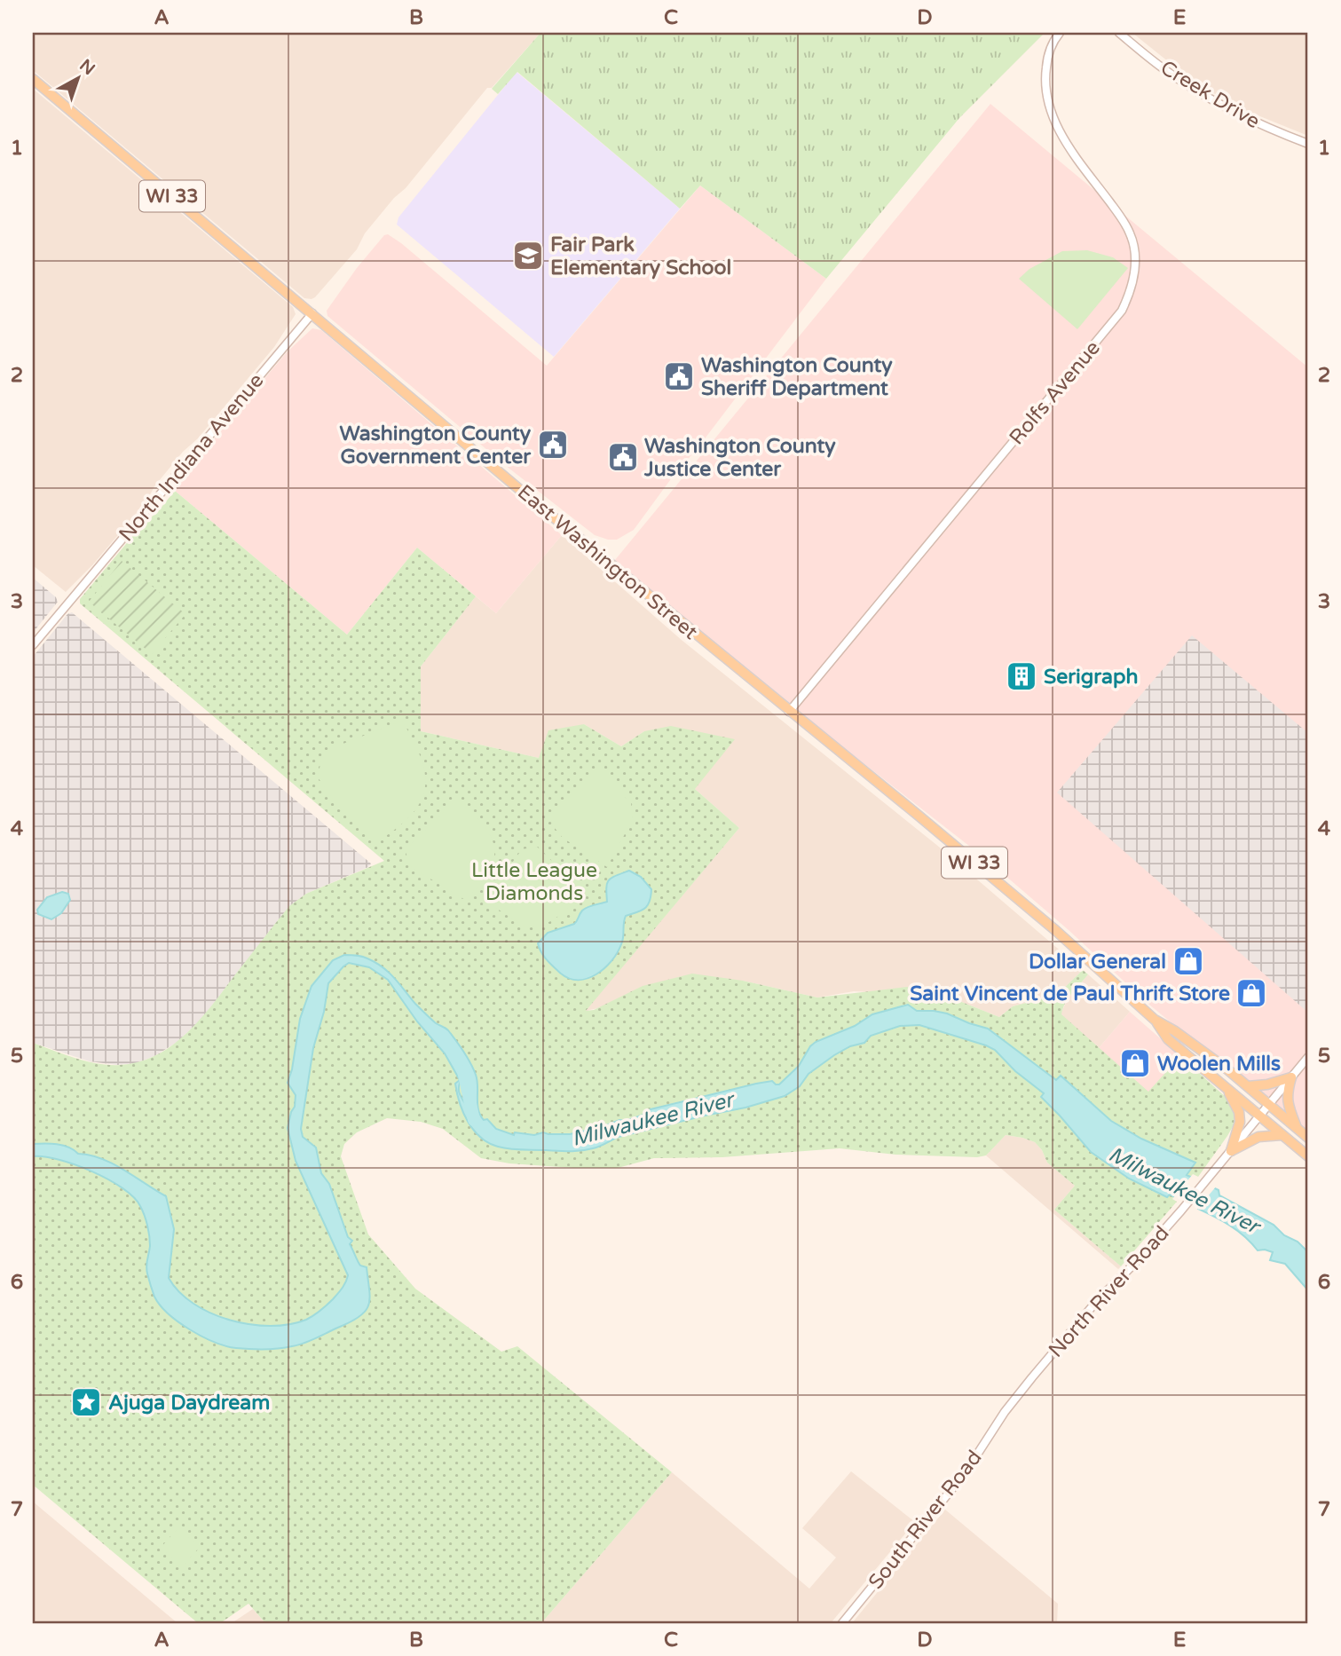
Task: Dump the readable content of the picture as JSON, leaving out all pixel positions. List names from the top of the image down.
{
  "streets": {
    "main road": ["WI 33", "East Washington Street"],
    "street": [
      "Creek Drive",
      "Rolfs Avenue",
      "North Indiana Avenue",
      "North River Road",
      "South River Road"
    ]
  },
  "crossings": [
    ["Rolfs Avenue", "East Washington Street"],
    ["North Indiana Avenue", "East Washington Street"],
    ["East Washington Street", "North River Road"],
    ["North River Road", "South River Road"]
  ],
  "water": ["Milwaukee River"],
  "parks": ["Little League Diamonds"],
  "places": {
    "school or university": ["Fair Park Elementary School"],
    "public building": ["Washington County Sheriff Department", "Washington County Government Center", "Washington County Justice Center"],
    "building": ["Serigraph"],
    "shop": ["Dollar General", "Saint Vincent de Paul Thrift Store", "Woolen Mills"],
    "place": ["Ajuga Daydream"]
  },
  "north": "top right",
  "grid": {
    "columns": [
      "A",
      "B",
      "C",
      "D",
      "E"
    ],
    "rows": [
      "1",
      "2",
      "3",
      "4",
      "5",
      "6",
      "7"
    ]
  }
}
